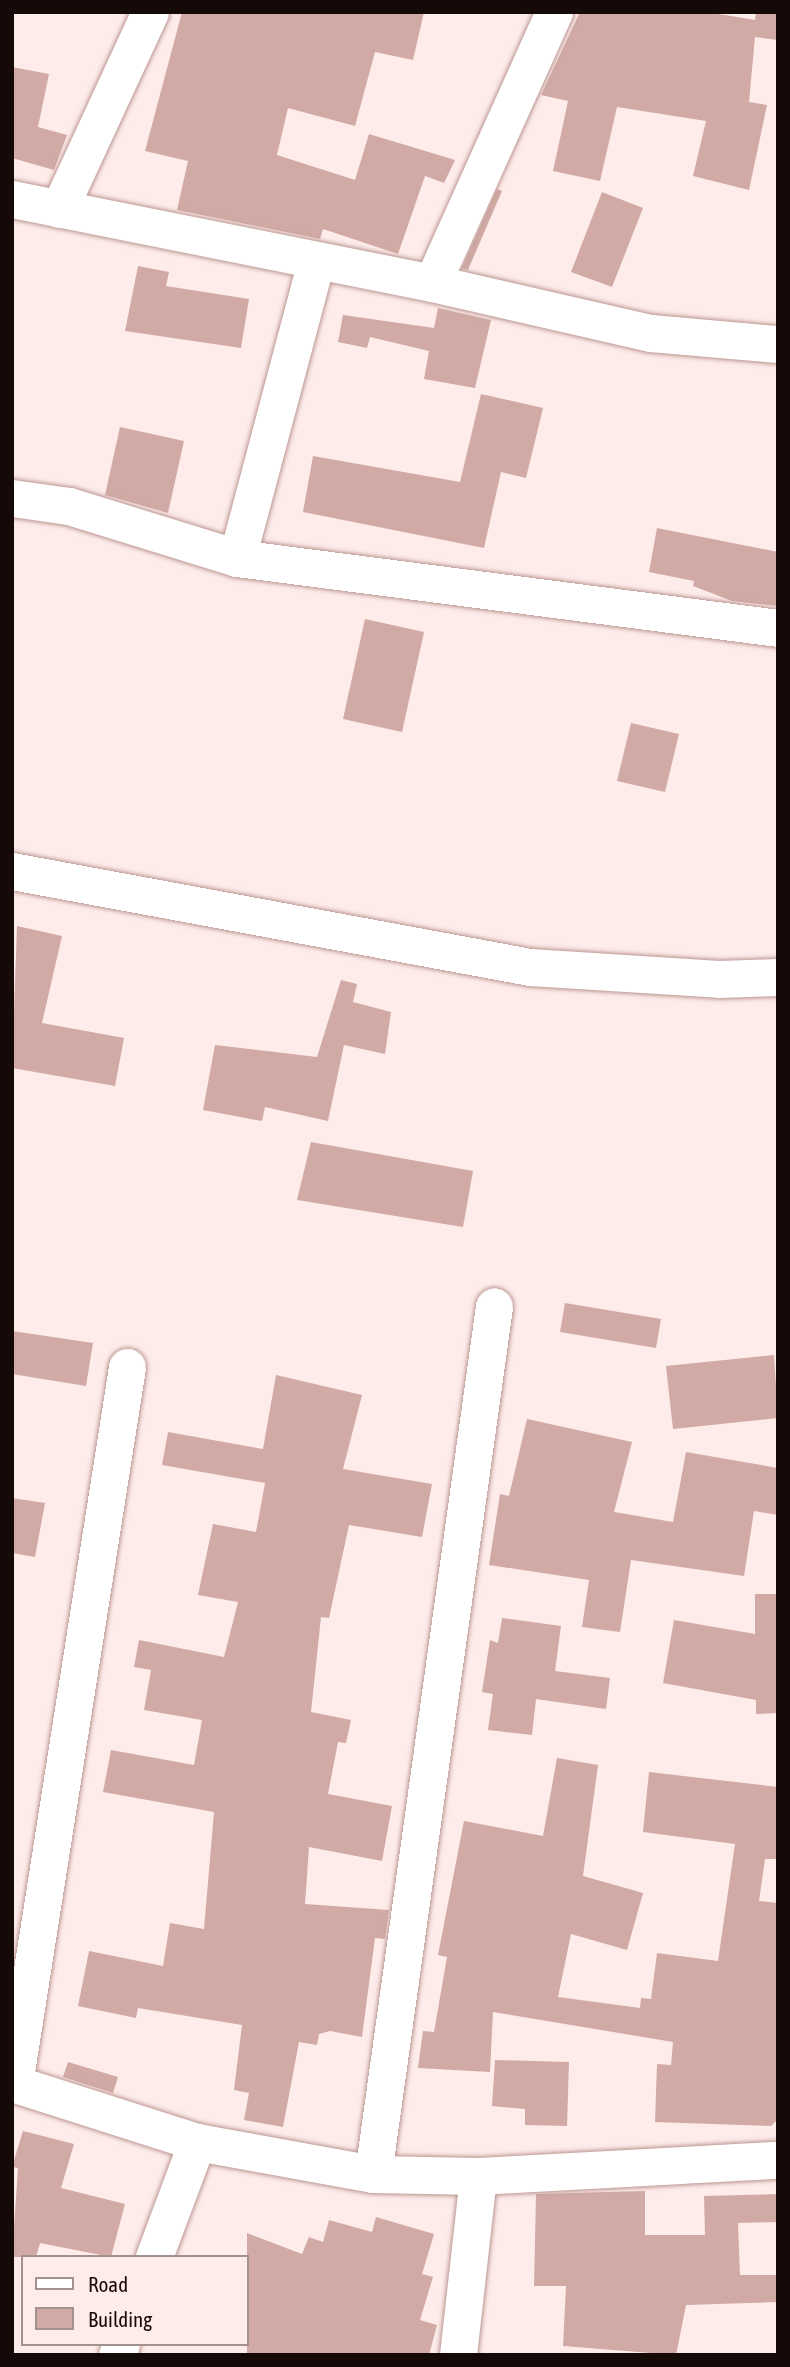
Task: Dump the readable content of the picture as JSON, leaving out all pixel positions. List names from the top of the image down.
{
  "legend": ["Road", "Building"]
}
